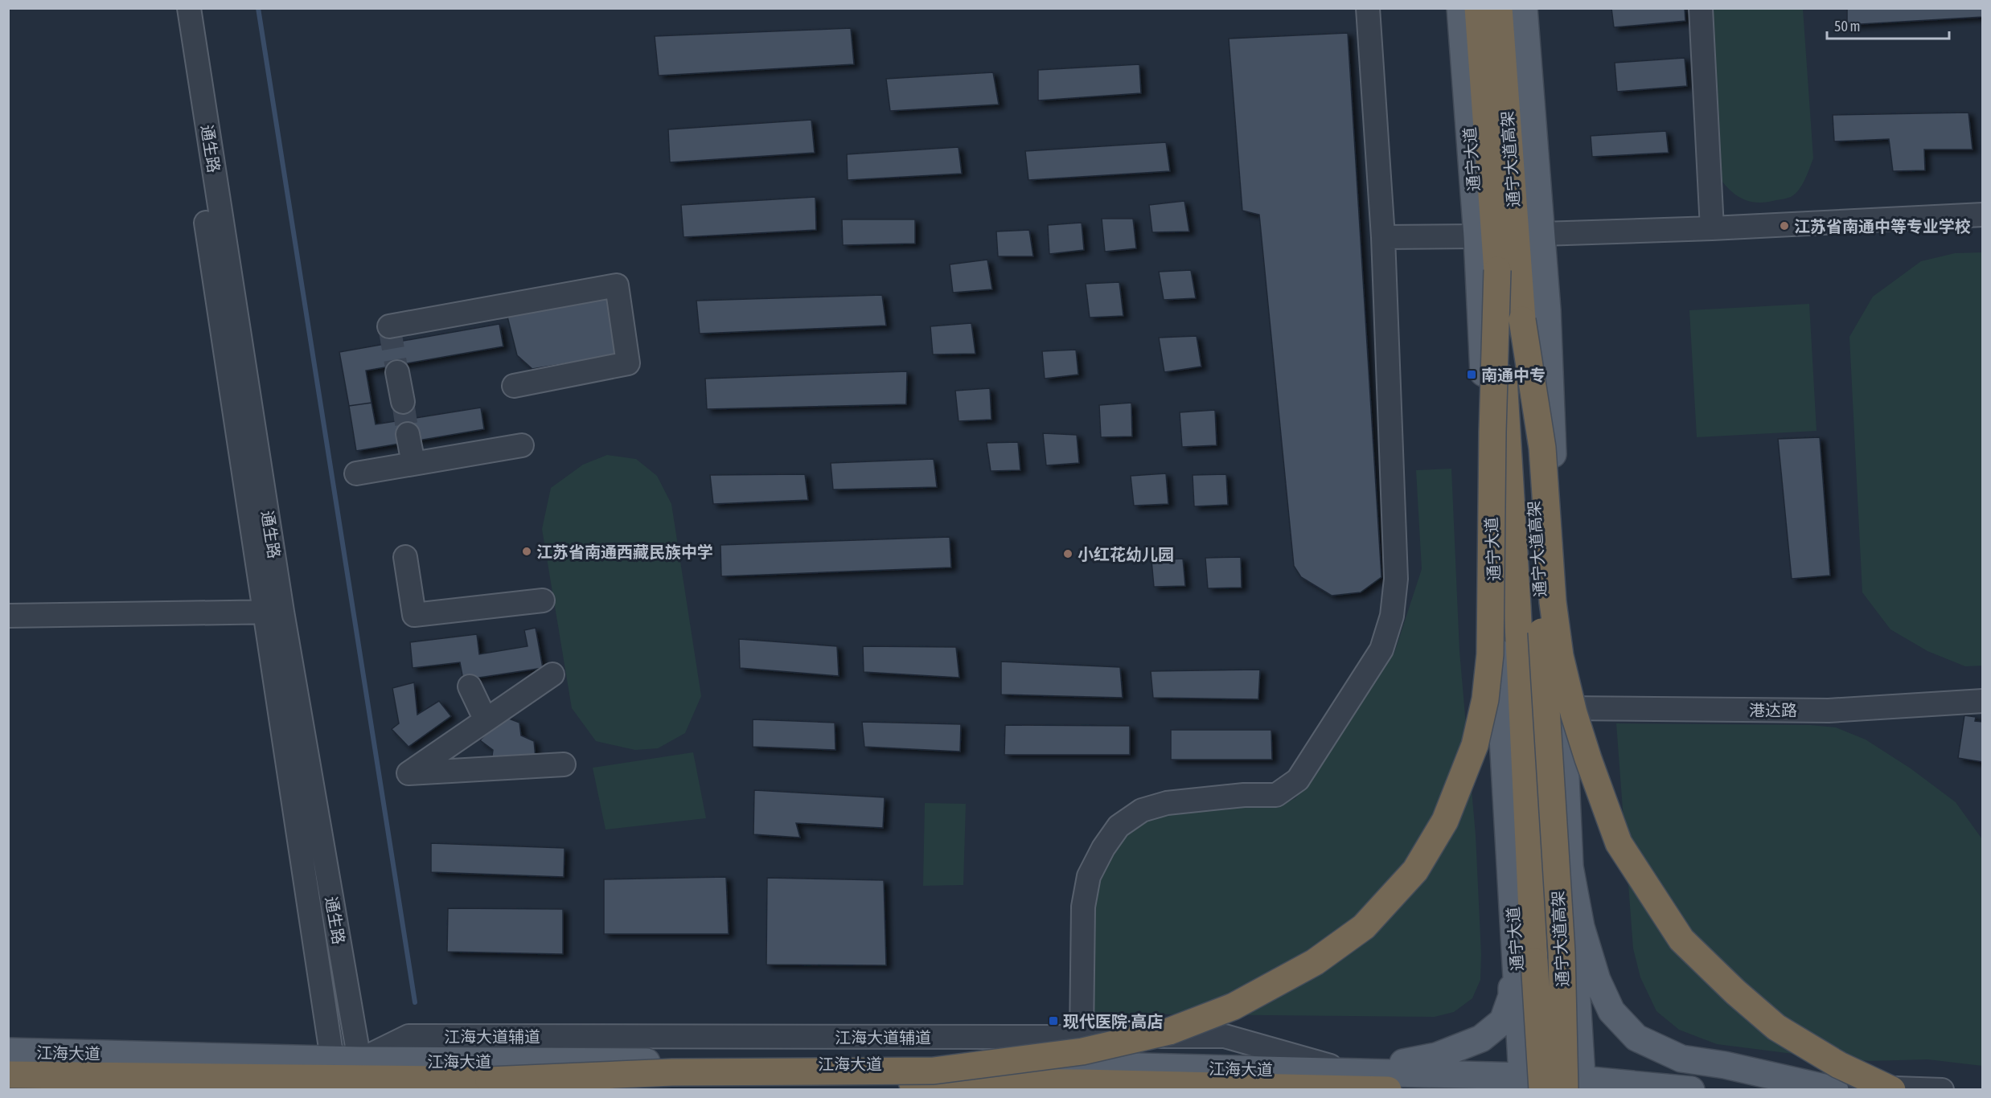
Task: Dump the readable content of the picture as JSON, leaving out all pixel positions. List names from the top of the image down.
{
  "streets": {
    "highway": ["通宁大道高架"],
    "main road": ["通宁大道", "江海大道"],
    "street": ["通生路", "港达路", "江海大道辅道"]
  },
  "crossings": [
    ["通生路", "江海大道辅道"],
    ["通生路", "江海大道"],
    ["通宁大道", "通宁大道高架"],
    ["通宁大道", "江海大道辅道"],
    ["通宁大道", "江海大道"],
    ["通宁大道高架", "江海大道"],
    ["江海大道辅道", "江海大道"]
  ],
  "places": {
    "other": ["江苏省南通中等专业学校", "江苏省南通西藏民族中学", "小红花幼儿园"],
    "transit": ["南通中专", "现代医院·高店"]
  },
  "scale_bar": "50 m"
}
